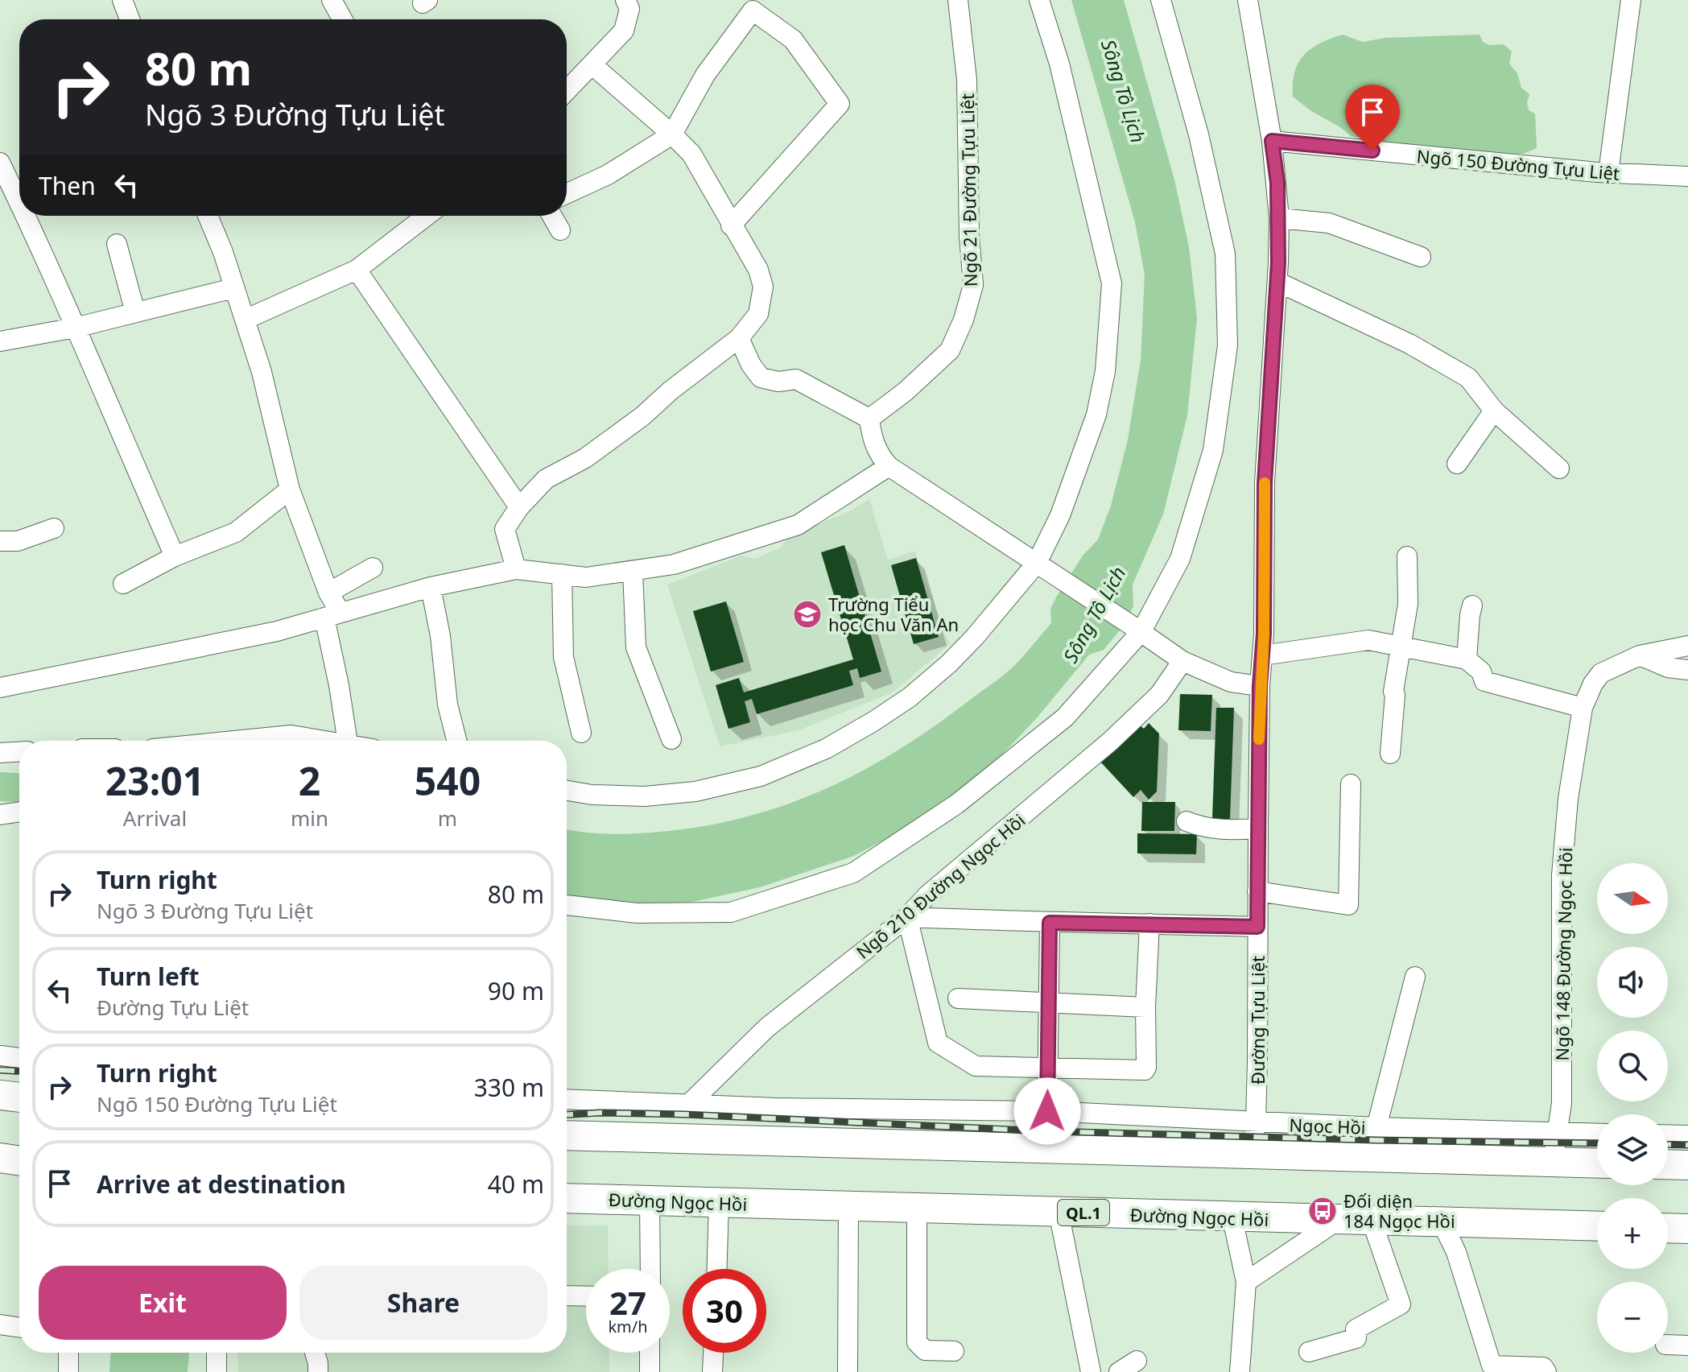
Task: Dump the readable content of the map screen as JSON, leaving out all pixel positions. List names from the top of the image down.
{
  "streets": {
    "highway": ["Đường Ngọc Hồi", "QL.1"],
    "street": [
      "Ngõ 150 Đường Tựu Liệt",
      "Ngõ 21 Đường Tựu Liệt",
      "Ngõ 210 Đường Ngọc Hồi",
      "Ngõ 148 Đường Ngọc Hồi",
      "Đường Tựu Liệt",
      "Ngọc Hồi"
    ]
  },
  "crossings": [
    ["Ngõ 150 Đường Tựu Liệt", "Đường Tựu Liệt"],
    ["Ngõ 210 Đường Ngọc Hồi", "Ngọc Hồi"],
    ["Ngõ 148 Đường Ngọc Hồi", "Ngọc Hồi"],
    ["Đường Tựu Liệt", "Ngọc Hồi"]
  ],
  "water": ["Sông Tô Lịch"],
  "places": {
    "school or university": ["Trường Tiểu học Chu Văn An"],
    "bus stop": ["Đối diện 184 Ngọc Hồi"]
  },
  "north": "right",
  "page": {
    "turn": ["80 m", "Ngõ 3 Đường Tựu Liệt"],
    "then": "Then",
    "eta": [
      "23:01",
      "Arrival",
      "2",
      "min",
      "540",
      "m"
    ],
    "list": [
      {
        "name": "Turn right",
        "note": "Ngõ 3 Đường Tựu Liệt",
        "value": "80 m"
      },
      {
        "name": "Turn left",
        "note": "Đường Tựu Liệt",
        "value": "90 m"
      },
      {
        "name": "Turn right",
        "note": "Ngõ 150 Đường Tựu Liệt",
        "value": "330 m"
      },
      {
        "name": "Arrive at destination",
        "value": "40 m"
      }
    ],
    "map_buttons": ["+", "−"],
    "buttons": ["Exit", "Share"],
    "speed": "27 km/h",
    "limit": "30"
  }
}
